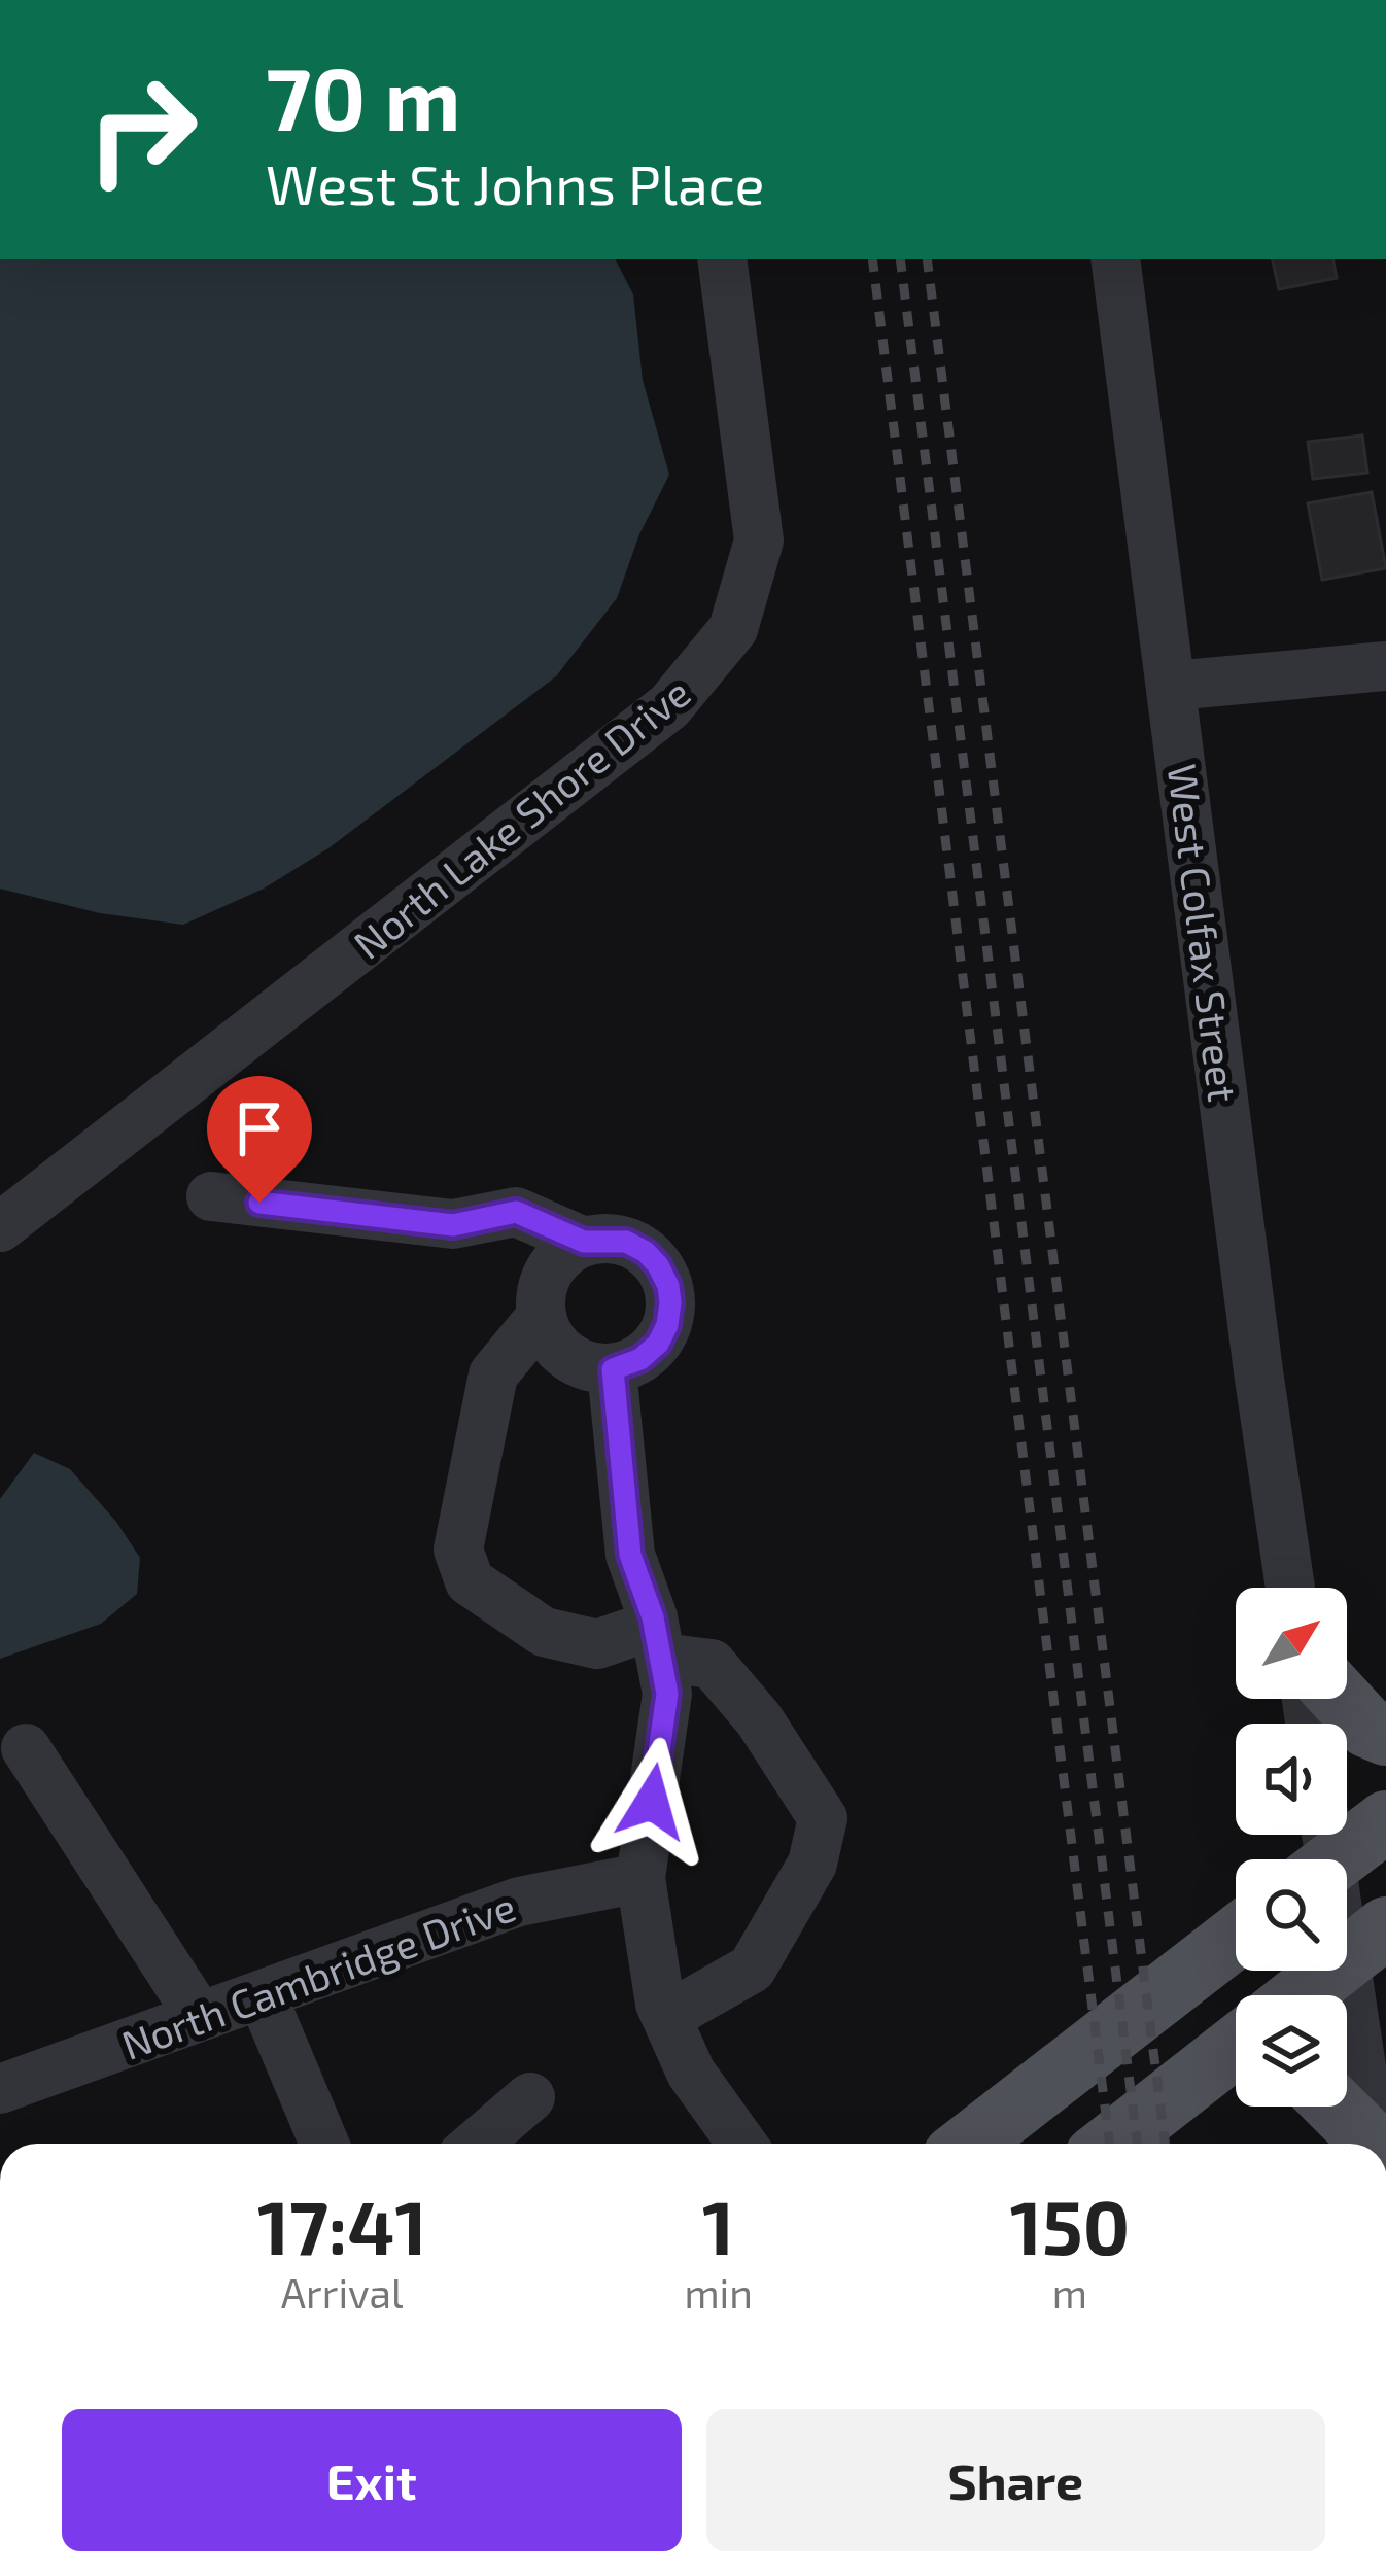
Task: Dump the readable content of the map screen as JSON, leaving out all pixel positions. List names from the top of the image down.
{
  "streets": {
    "street": ["North Lake Shore Drive", "West Colfax Street", "North Cambridge Drive"]
  },
  "north": "top right",
  "page": {
    "turn": ["70 m", "West St Johns Place"],
    "eta": [
      "17:41",
      "Arrival",
      "1",
      "min",
      "150",
      "m"
    ],
    "buttons": ["Exit", "Share"]
  }
}
